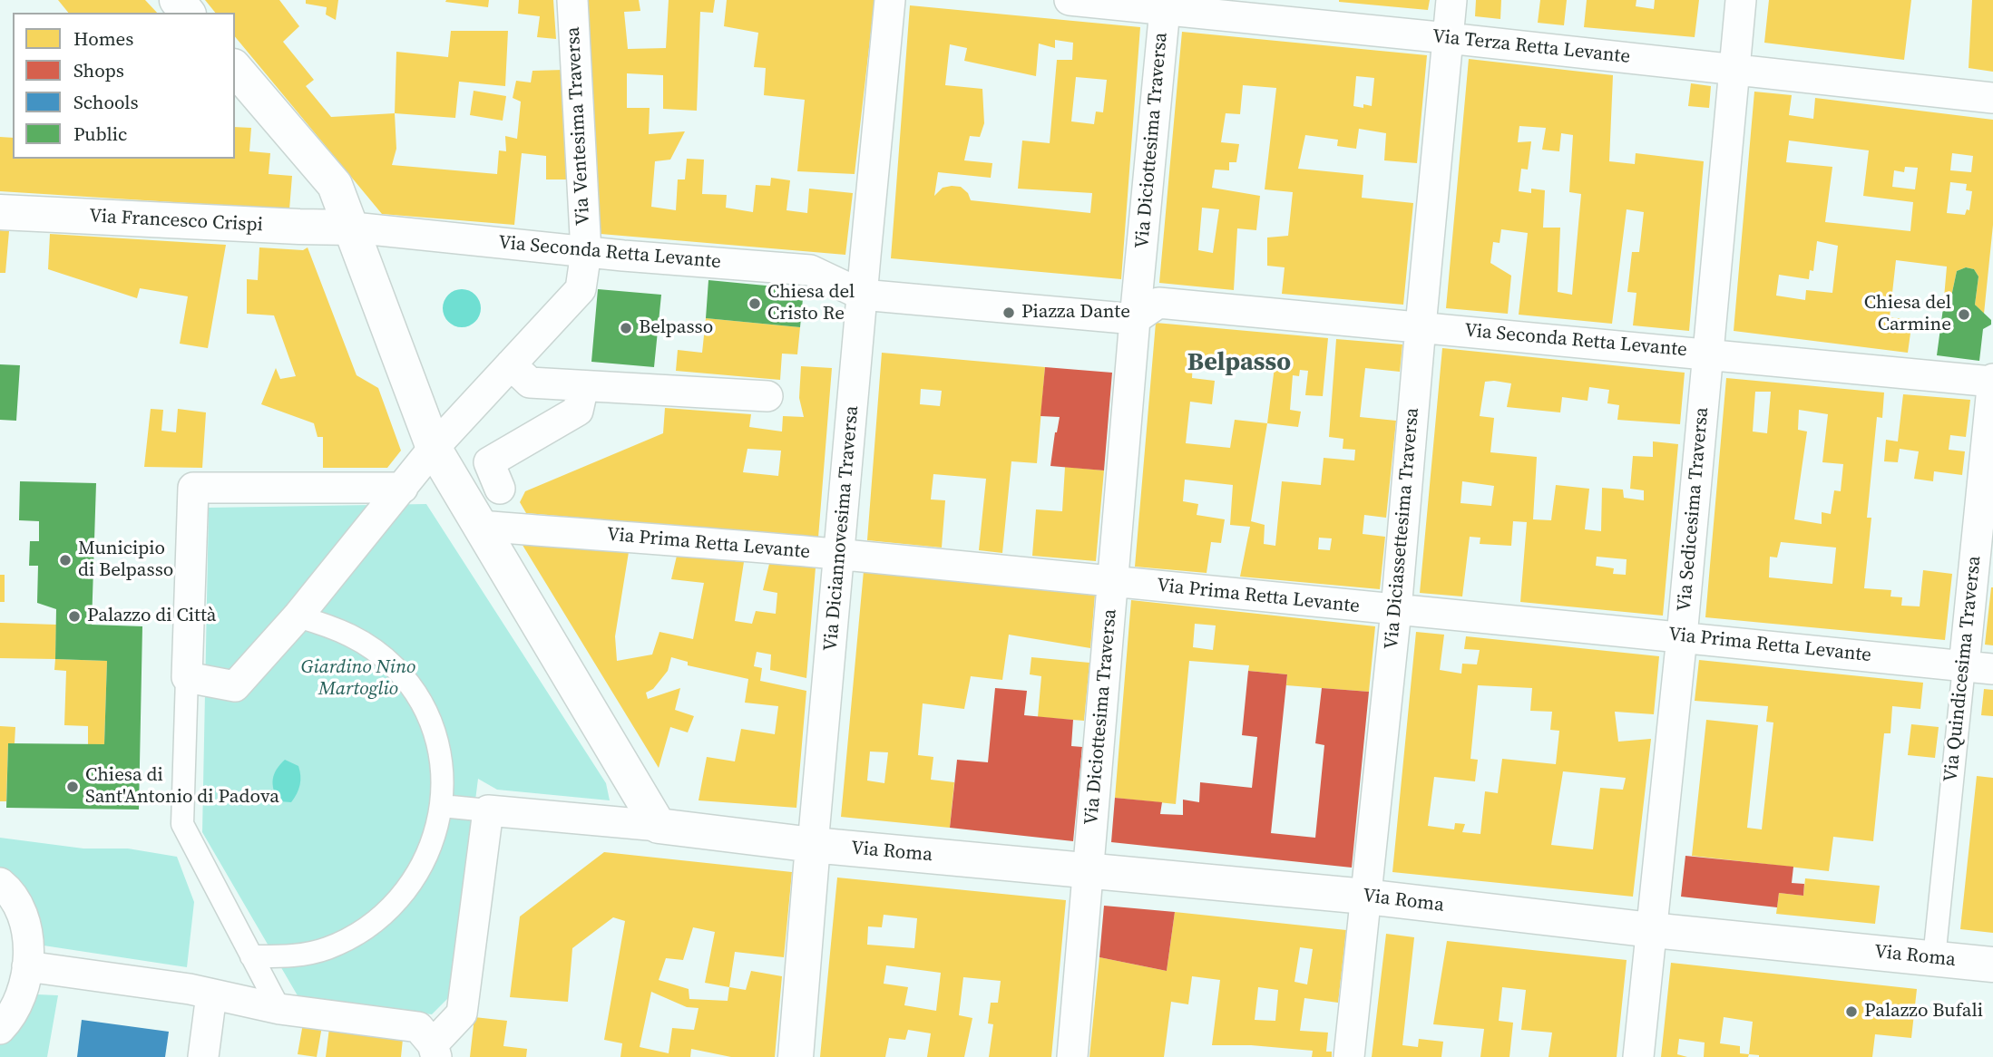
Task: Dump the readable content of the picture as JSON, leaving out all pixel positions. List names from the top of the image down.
{
  "streets": {
    "street": [
      "Via Terza Retta Levante",
      "Via Ventesima Traversa",
      "Via Diciottesima Traversa",
      "Via Francesco Crispi",
      "Via Seconda Retta Levante",
      "Via Sedicesima Traversa",
      "Via Diciannovesima Traversa",
      "Via Diciassettesima Traversa",
      "Via Prima Retta Levante",
      "Via Quindicesima Traversa",
      "Via Roma"
    ]
  },
  "crossings": [
    ["Via Terza Retta Levante", "Via Diciottesima Traversa"],
    ["Via Terza Retta Levante", "Via Sedicesima Traversa"],
    ["Via Terza Retta Levante", "Via Diciassettesima Traversa"],
    ["Via Ventesima Traversa", "Via Seconda Retta Levante"],
    ["Via Diciottesima Traversa", "Via Seconda Retta Levante"],
    ["Via Diciottesima Traversa", "Via Prima Retta Levante"],
    ["Via Diciottesima Traversa", "Via Roma"],
    ["Via Francesco Crispi", "Via Seconda Retta Levante"],
    ["Via Seconda Retta Levante", "Via Sedicesima Traversa"],
    ["Via Seconda Retta Levante", "Via Diciannovesima Traversa"],
    ["Via Seconda Retta Levante", "Via Diciassettesima Traversa"],
    ["Via Seconda Retta Levante", "Via Quindicesima Traversa"],
    ["Via Sedicesima Traversa", "Via Prima Retta Levante"],
    ["Via Sedicesima Traversa", "Via Roma"],
    ["Via Diciannovesima Traversa", "Via Prima Retta Levante"],
    ["Via Diciannovesima Traversa", "Via Roma"],
    ["Via Diciassettesima Traversa", "Via Prima Retta Levante"],
    ["Via Diciassettesima Traversa", "Via Roma"],
    ["Via Prima Retta Levante", "Via Quindicesima Traversa"],
    ["Via Quindicesima Traversa", "Via Roma"]
  ],
  "districts": ["Belpasso"],
  "parks": ["Giardino Nino Martoglio"],
  "places": [
    "Chiesa del Cristo Re",
    "Piazza Dante",
    "Chiesa del Carmine",
    "Belpasso",
    "Municipio di Belpasso",
    "Palazzo di Città",
    "Chiesa di Sant'Antonio di Padova",
    "Palazzo Bufali"
  ],
  "legend": [
    "Homes",
    "Shops",
    "Schools",
    "Public"
  ]
}
